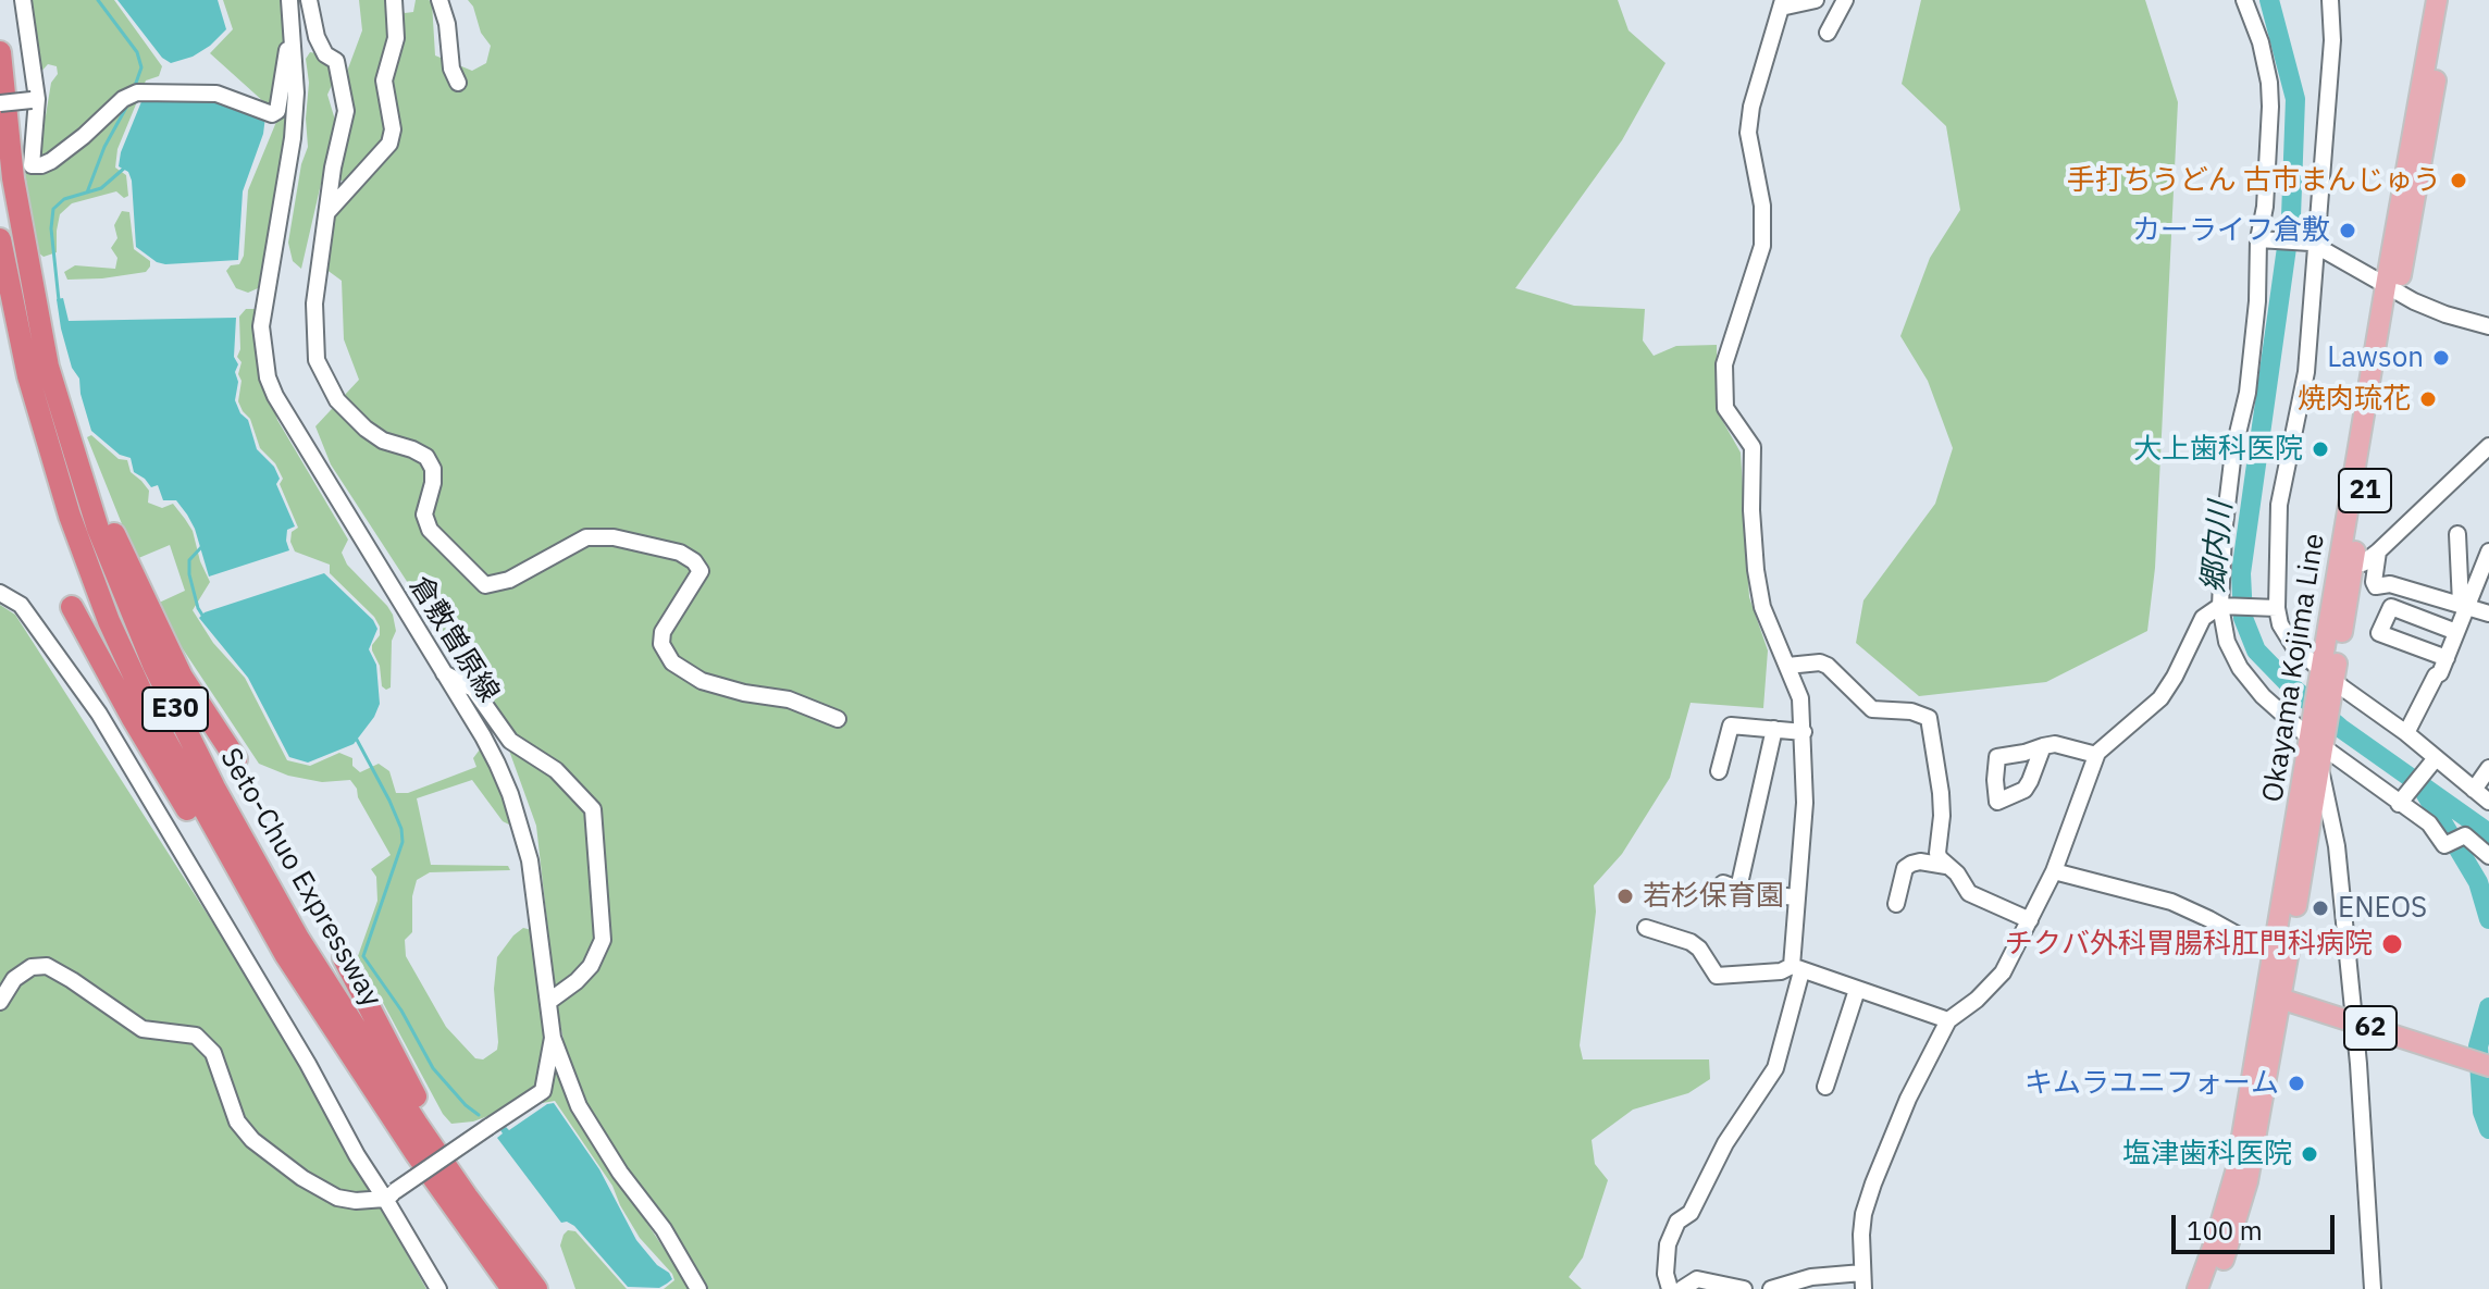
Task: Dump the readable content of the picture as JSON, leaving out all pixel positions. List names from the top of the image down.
{
  "streets": {
    "highway": ["E30", "Seto-Chuo Expressway"],
    "main road": ["21", "Okayama Kojima Line", "62"],
    "street": ["倉敷曽原線"]
  },
  "crossings": [
    ["Okayama Kojima Line", "62"]
  ],
  "water": ["郷内川"],
  "places": [
    "手打ちうどん 古市まんじゅう",
    "カーライフ倉敷",
    "Lawson",
    "焼肉琉花",
    "大上歯科医院",
    "若杉保育園",
    "ENEOS",
    "チクバ外科胃腸科肛門科病院",
    "キムラユニフォーム",
    "塩津歯科医院"
  ],
  "scale_bar": "100 m"
}
